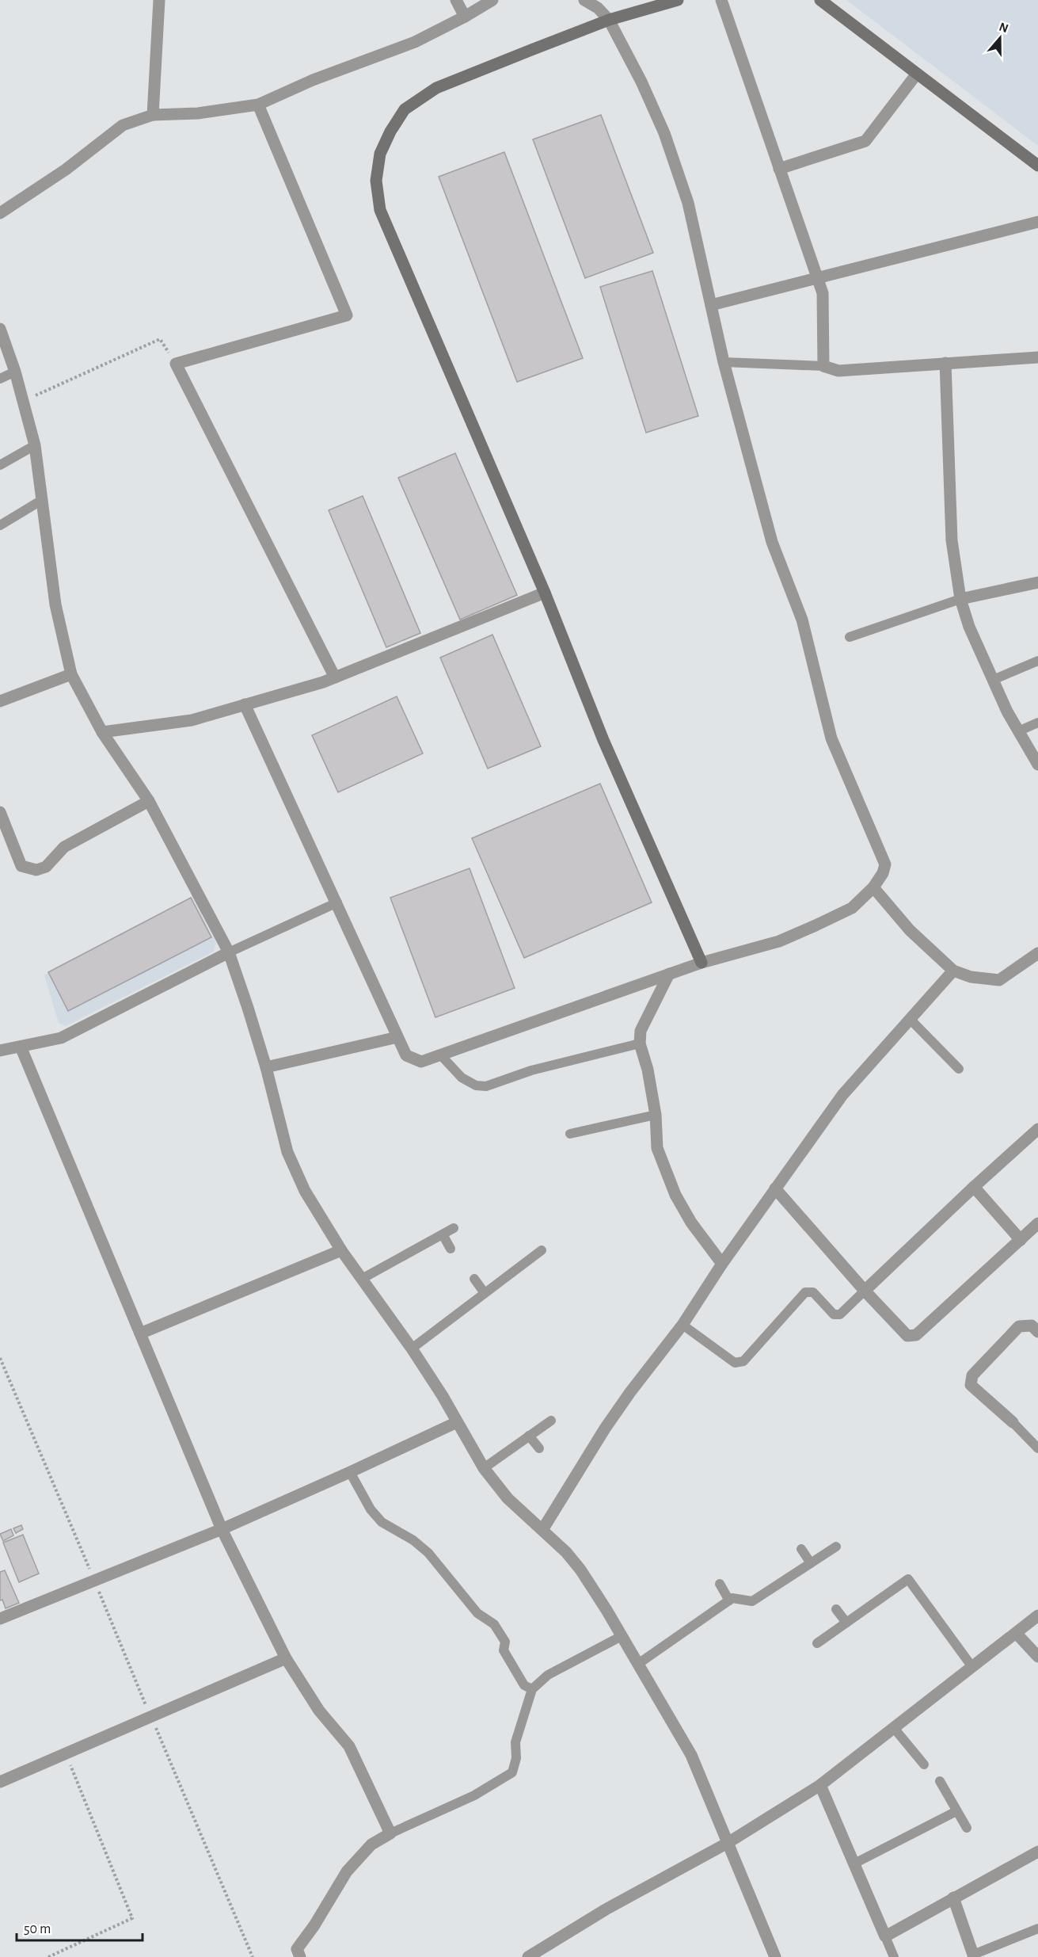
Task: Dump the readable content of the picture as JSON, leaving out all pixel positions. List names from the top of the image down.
{
  "scale_bar": "50 m",
  "north": "top"
}
